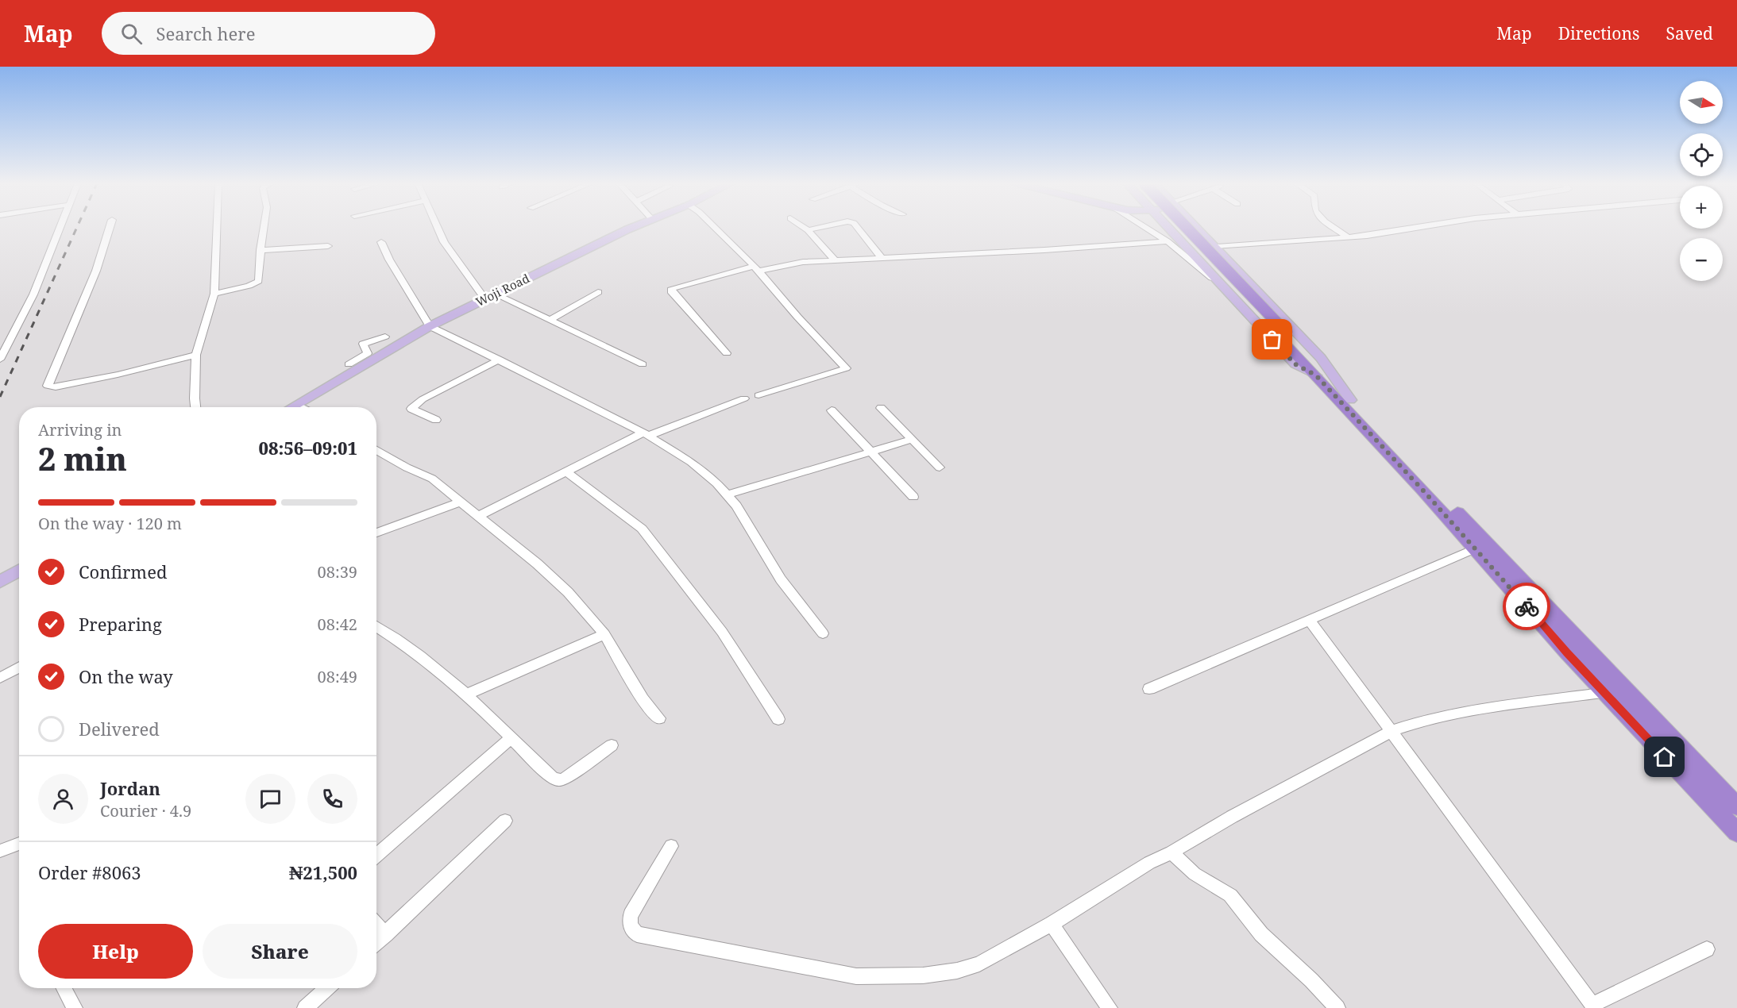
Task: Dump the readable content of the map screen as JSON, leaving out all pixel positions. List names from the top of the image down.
{
  "streets": {
    "main road": ["Woji Road"]
  },
  "north": "right",
  "page": {
    "header": "Map",
    "search": "Search here",
    "nav": ["Map", "Directions", "Saved"],
    "map_buttons": ["+", "−"],
    "heading": ["2 min", "Arriving in", "08:56–09:01"],
    "panel": [
      "Jordan",
      "Courier · 4.9",
      "Order #8063",
      "₦21,500"
    ],
    "bar": "On the way · 120 m",
    "list": [
      ["Confirmed", "08:39"],
      ["Preparing", "08:42"],
      ["On the way", "08:49"],
      "Delivered"
    ],
    "buttons": ["Help", "Share"]
  }
}
